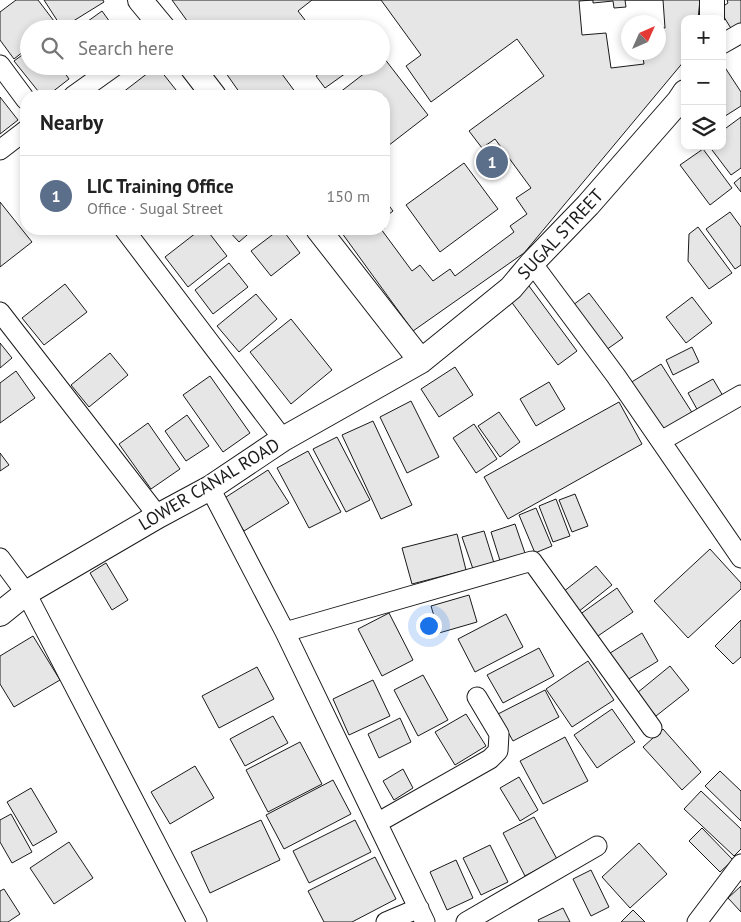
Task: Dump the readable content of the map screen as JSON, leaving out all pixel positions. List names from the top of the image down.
{
  "streets": {
    "street": ["SUGAL STREET", "LOWER CANAL ROAD"]
  },
  "crossings": [
    ["SUGAL STREET", "LOWER CANAL ROAD"]
  ],
  "north": "top right",
  "page": {
    "map_buttons": ["+", "−"],
    "search": "Search here",
    "heading": "Nearby",
    "pins": "1",
    "list": [
      {
        "mark": "1",
        "name": "LIC Training Office",
        "note": "Office · Sugal Street",
        "value": "150 m"
      }
    ]
  }
}
